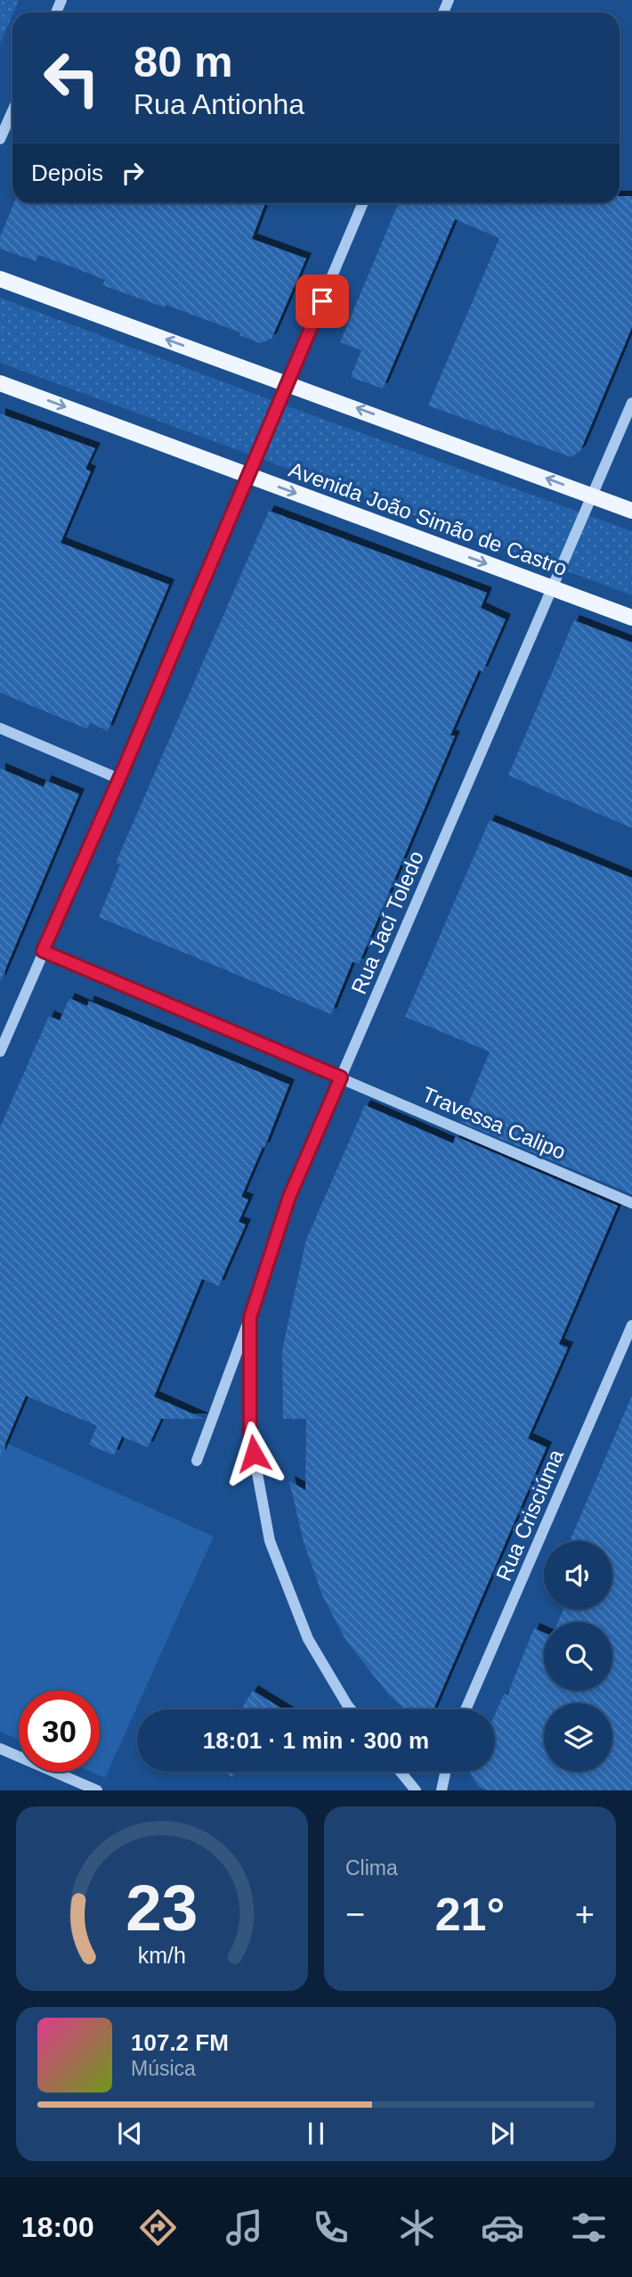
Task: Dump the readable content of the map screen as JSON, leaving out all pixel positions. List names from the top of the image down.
{
  "streets": {
    "main road": ["Avenida João Simão de Castro"],
    "street": ["Rua Jací Toledo", "Travessa Calipo", "Rua Crisciúma"]
  },
  "crossings": [
    ["Avenida João Simão de Castro", "Rua Jací Toledo"],
    ["Rua Jací Toledo", "Travessa Calipo"]
  ],
  "page": {
    "turn": ["80 m", "Rua Antionha"],
    "then": "Depois",
    "limit": "30",
    "trip": "18:01 · 1 min · 300 m",
    "tile": "Clima",
    "heat": ["−", "21°", "+"],
    "song": ["107.2 FM", "Música"],
    "tabs": "18:00",
    "gauge": ["23", "km/h"]
  }
}
